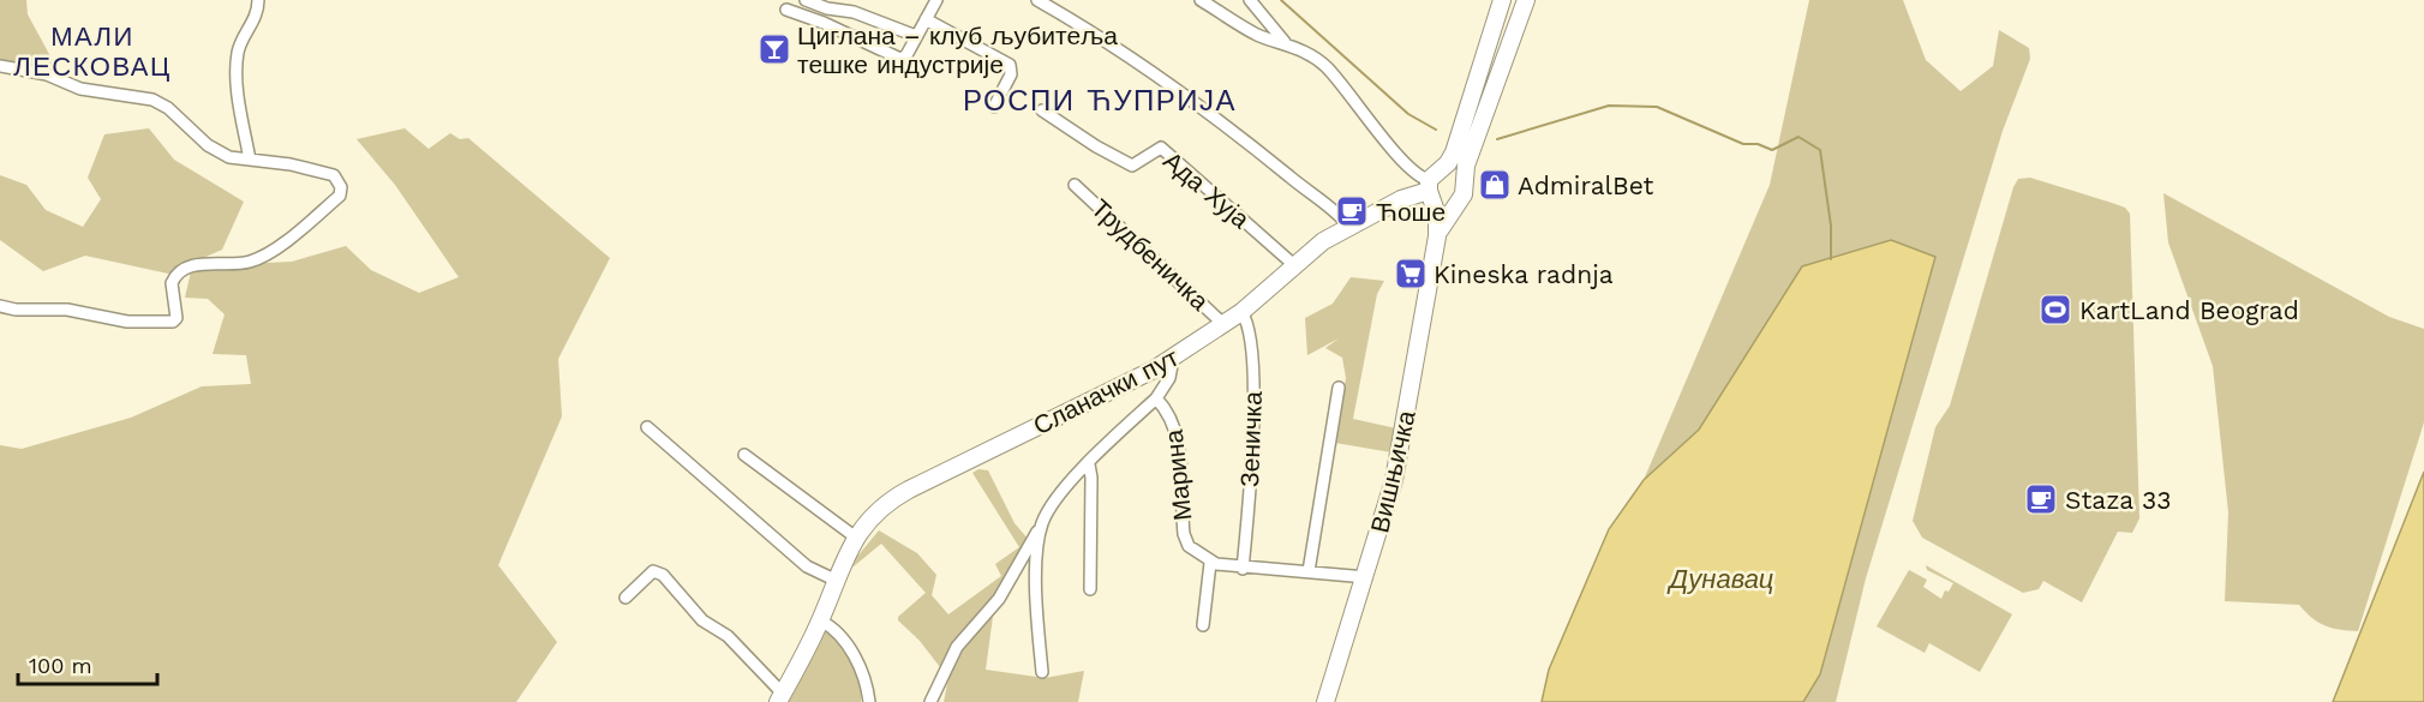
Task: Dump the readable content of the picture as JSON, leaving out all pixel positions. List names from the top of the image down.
{
  "streets": {
    "street": [
      "Ада Хуја",
      "Трудбеничка",
      "Сланачки пут",
      "Зеничка",
      "Вишњичка",
      "Марина"
    ]
  },
  "crossings": [
    ["Ада Хуја", "Сланачки пут"],
    ["Трудбеничка", "Сланачки пут"],
    ["Сланачки пут", "Зеничка"],
    ["Сланачки пут", "Вишњичка"],
    ["Сланачки пут", "Марина"]
  ],
  "districts": ["МАЛИ ЛЕСКОВАЦ", "РОСПИ ЋУПРИЈА"],
  "water": ["Дунавац"],
  "places": {
    "bar": ["Циглана – клуб љубитеља тешке индустрије"],
    "shop": ["AdmiralBet"],
    "cafe": ["Ћоше", "Staza 33"],
    "supermarket": ["Kineska radnja"],
    "sports": ["KartLand Beograd"]
  },
  "scale_bar": "100 m"
}
